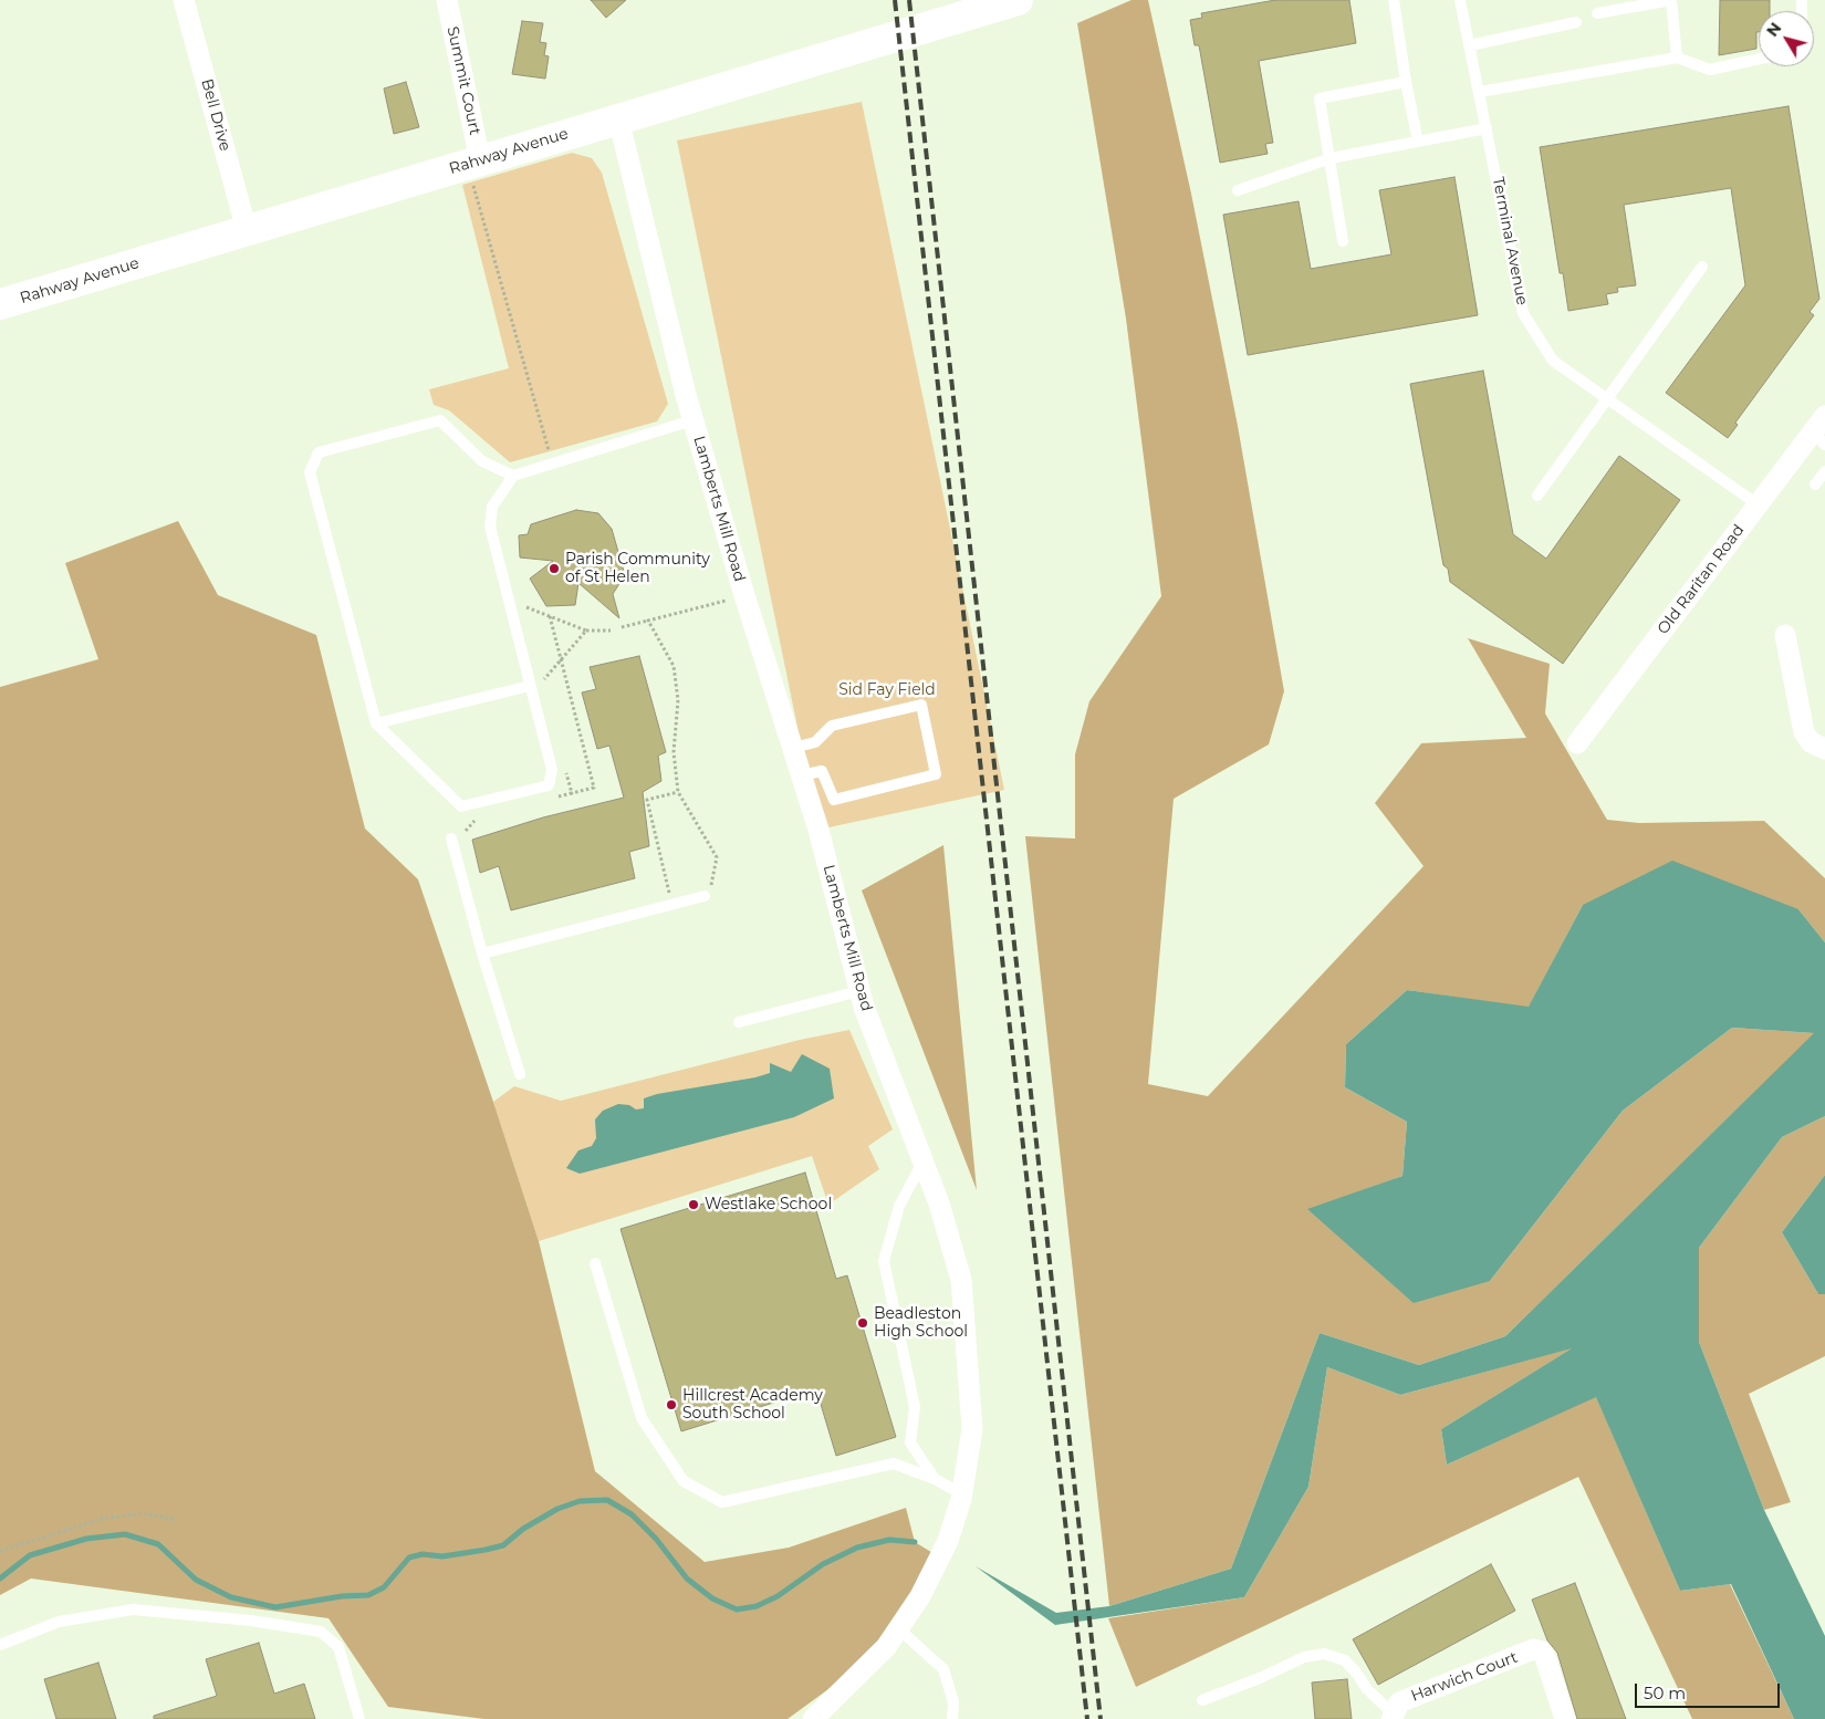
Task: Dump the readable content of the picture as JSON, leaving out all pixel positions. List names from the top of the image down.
{
  "streets": {
    "street": [
      "Summit Court",
      "Bell Drive",
      "Rahway Avenue",
      "Lamberts Mill Road",
      "Old Raritan Road",
      "Harwich Court"
    ],
    "lane": ["Terminal Avenue"]
  },
  "crossings": [
    ["Summit Court", "Rahway Avenue"],
    ["Bell Drive", "Rahway Avenue"],
    ["Rahway Avenue", "Lamberts Mill Road"],
    ["Terminal Avenue", "Old Raritan Road"]
  ],
  "parks": ["Sid Fay Field"],
  "places": [
    "Parish Community of St Helen",
    "Westlake School",
    "Beadleston High School",
    "Hillcrest Academy South School"
  ],
  "scale_bar": "50 m",
  "north": "top left"
}
